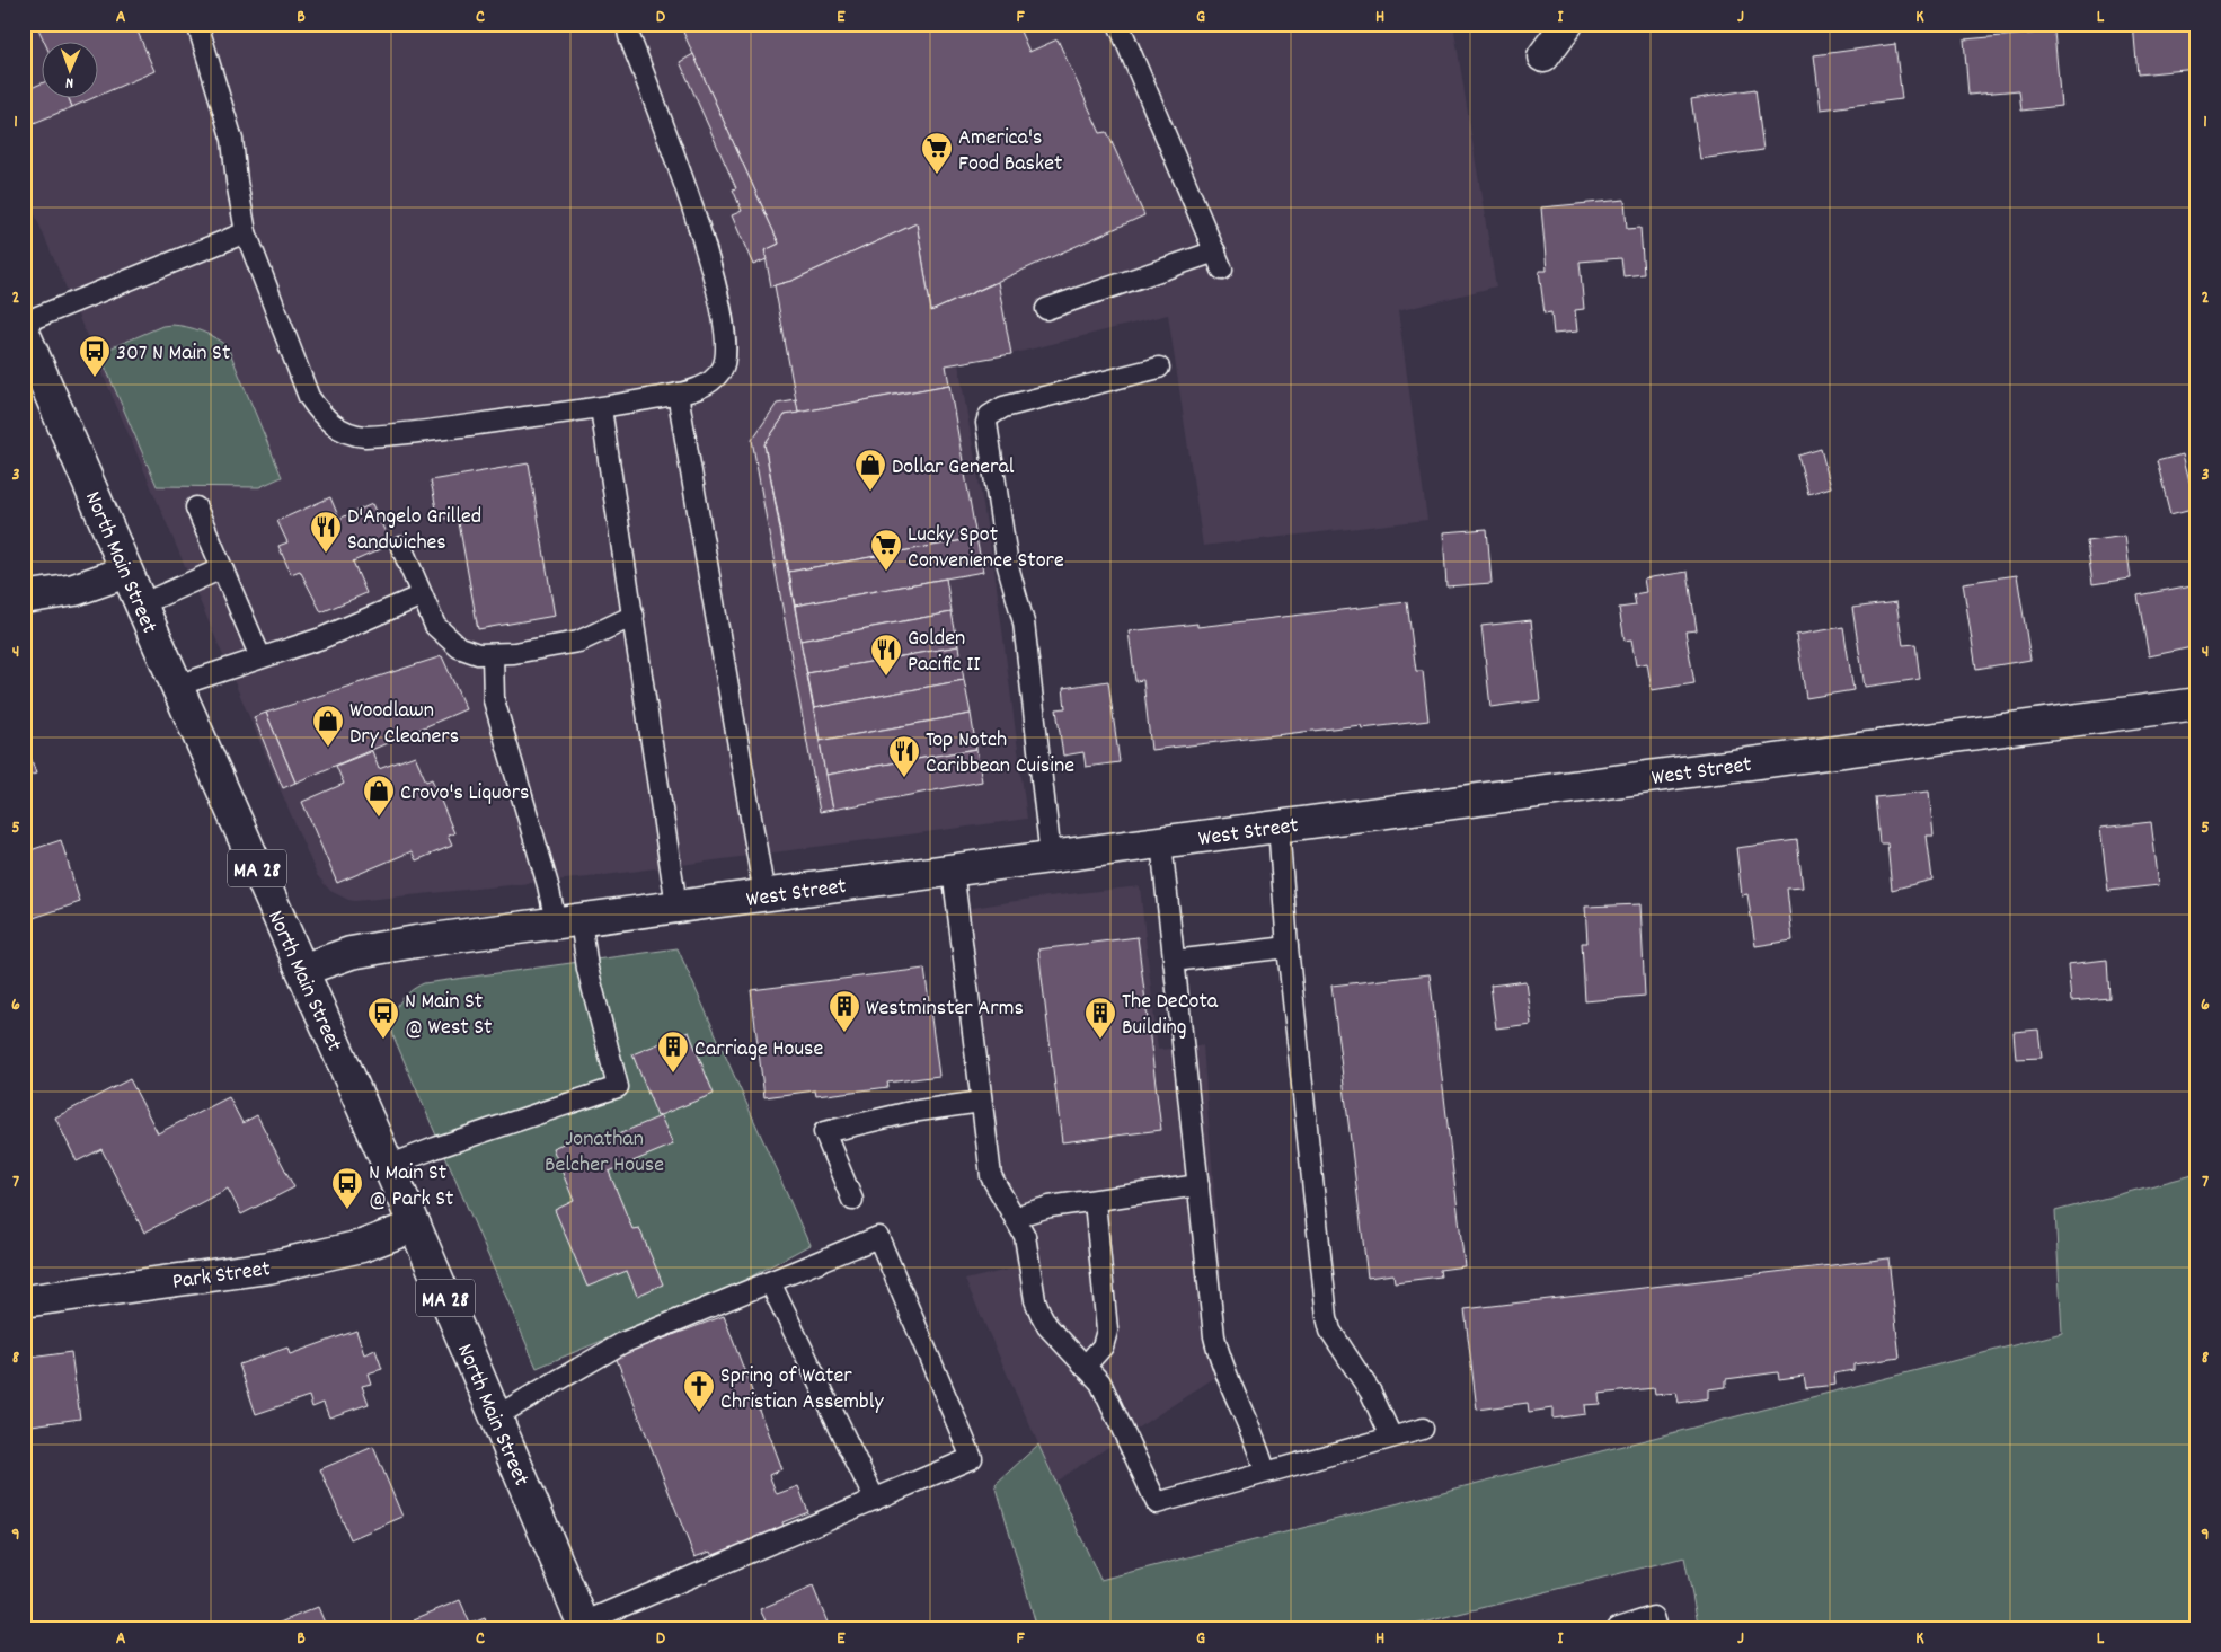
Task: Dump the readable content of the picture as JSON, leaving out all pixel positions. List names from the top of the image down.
{
  "streets": {
    "main road": [
      "North Main Street",
      "West Street",
      "MA 28",
      "Park Street"
    ]
  },
  "crossings": [
    ["North Main Street", "West Street"],
    ["North Main Street", "Park Street"]
  ],
  "parks": ["Jonathan Belcher House"],
  "places": {
    "supermarket": ["America's Food Basket", "Lucky Spot Convenience Store"],
    "bus stop": ["307 N Main St", "N Main St @ West St", "N Main St @ Park St"],
    "shop": ["Dollar General", "Woodlawn Dry Cleaners", "Crovo's Liquors"],
    "restaurant": ["D'Angelo Grilled Sandwiches", "Golden Pacific II", "Top Notch Caribbean Cuisine"],
    "building": ["Westminster Arms", "The DeCota Building", "Carriage House"],
    "church": ["Spring of Water Christian Assembly"]
  },
  "north": "bottom",
  "grid": {
    "columns": [
      "A",
      "B",
      "C",
      "D",
      "E",
      "F",
      "G",
      "H",
      "I",
      "J",
      "K",
      "L"
    ],
    "rows": [
      "1",
      "2",
      "3",
      "4",
      "5",
      "6",
      "7",
      "8",
      "9"
    ]
  }
}
